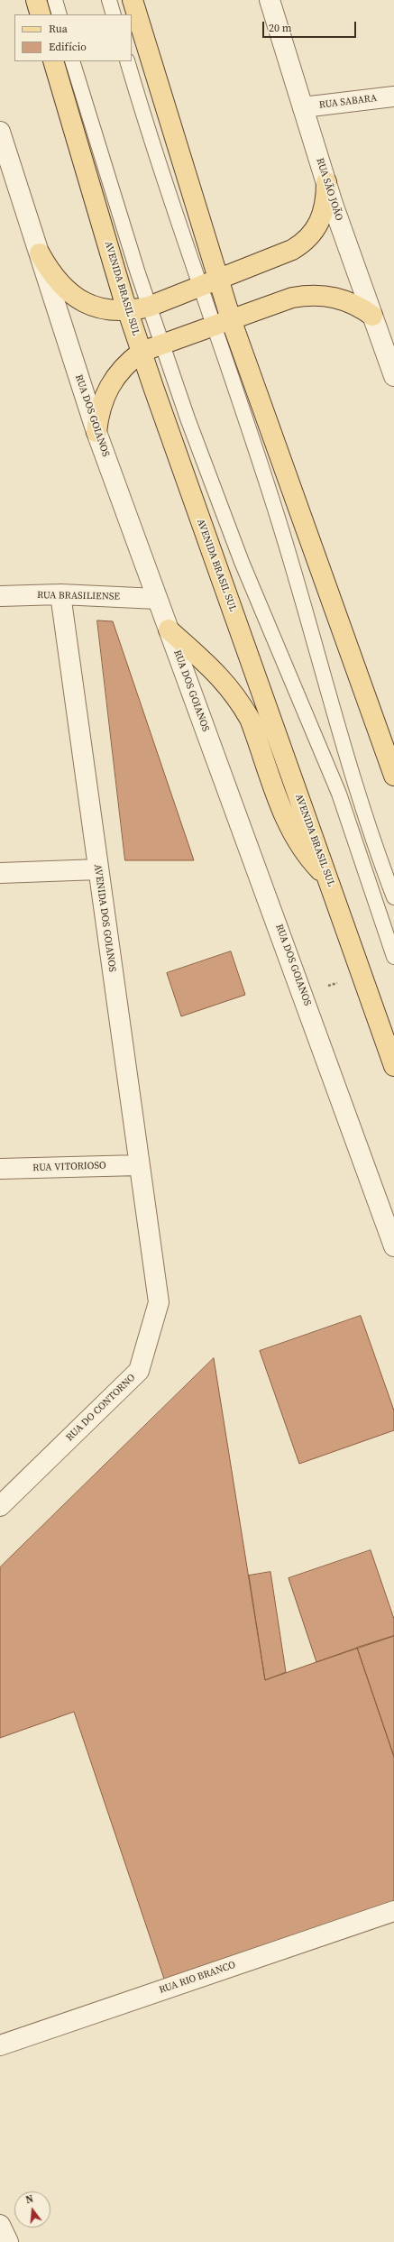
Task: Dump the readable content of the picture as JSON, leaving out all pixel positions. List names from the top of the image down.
{
  "streets": {
    "main road": ["AVENIDA BRASIL SUL"],
    "street": [
      "RUA SABARA",
      "RUA SÃO JOÃO",
      "RUA DOS GOIANOS",
      "RUA BRASILIENSE",
      "AVENIDA DOS GOIANOS",
      "RUA VITORIOSO",
      "RUA DO CONTORNO",
      "RUA RIO BRANCO"
    ]
  },
  "crossings": [
    ["RUA SABARA", "RUA SÃO JOÃO"],
    ["RUA DOS GOIANOS", "RUA BRASILIENSE"],
    ["RUA BRASILIENSE", "AVENIDA DOS GOIANOS"],
    ["AVENIDA DOS GOIANOS", "RUA VITORIOSO"],
    ["AVENIDA DOS GOIANOS", "RUA DO CONTORNO"]
  ],
  "legend": ["Rua", "Edifício"],
  "scale_bar": "20 m",
  "north": "top"
}
